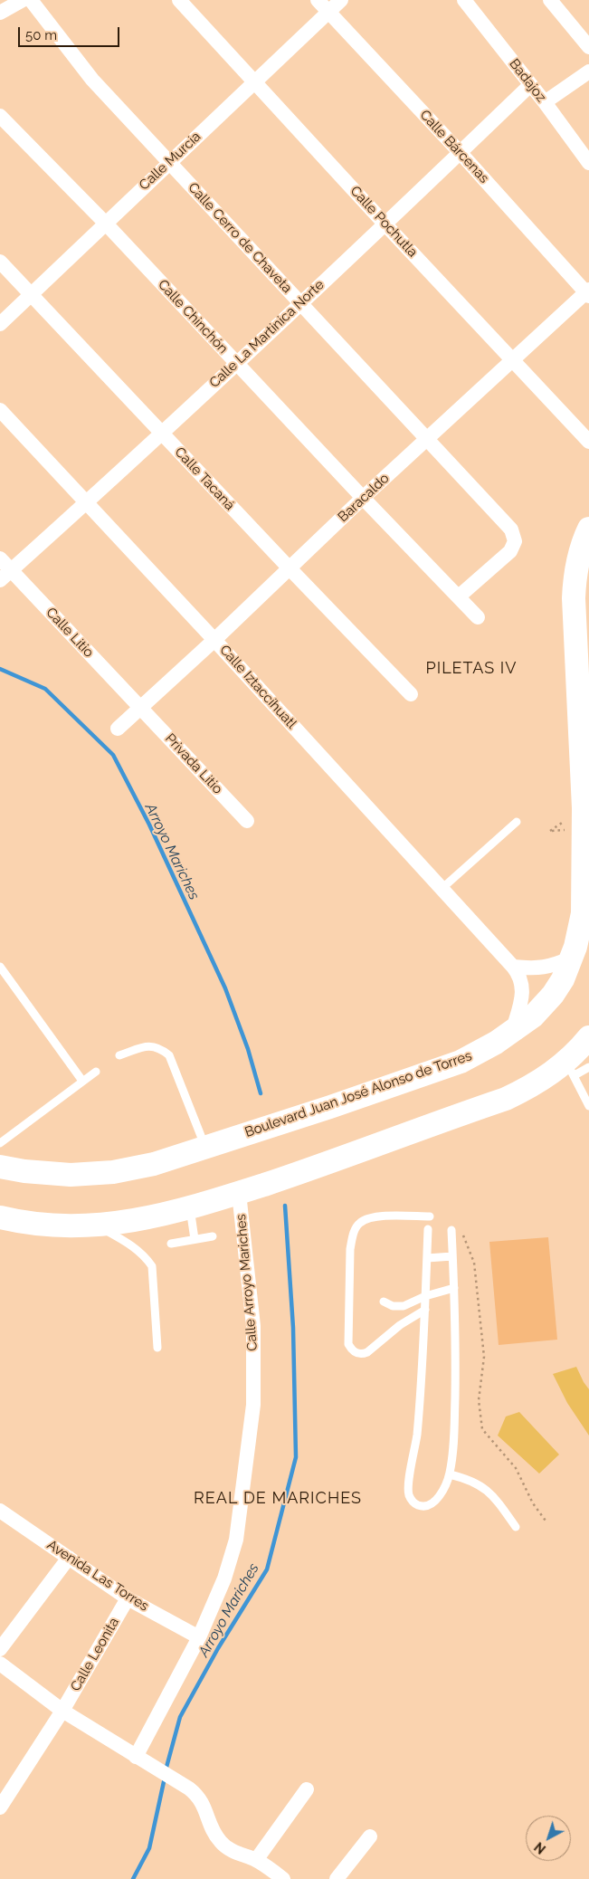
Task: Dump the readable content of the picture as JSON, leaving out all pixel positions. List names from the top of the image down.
{
  "streets": {
    "main road": ["Boulevard Juan José Alonso de Torres"],
    "street": [
      "Badajoz",
      "Calle Bárcenas",
      "Calle Murcia",
      "Calle Pochutla",
      "Calle Cerro de Chaveta",
      "Calle Chinchón",
      "Calle La Martinica Norte",
      "Calle Tacaná",
      "Baracaldo",
      "Calle Litio",
      "Calle Iztaccíhuatl",
      "Privada Litio",
      "Calle Arroyo Mariches",
      "Avenida Las Torres",
      "Calle Leonita"
    ]
  },
  "crossings": [
    ["Badajoz", "Calle La Martinica Norte"],
    ["Calle Bárcenas", "Calle Murcia"],
    ["Calle Bárcenas", "Calle La Martinica Norte"],
    ["Calle Bárcenas", "Baracaldo"],
    ["Calle Murcia", "Calle Pochutla"],
    ["Calle Murcia", "Calle Cerro de Chaveta"],
    ["Calle Murcia", "Calle Chinchón"],
    ["Calle Murcia", "Calle Tacaná"],
    ["Calle Pochutla", "Calle La Martinica Norte"],
    ["Calle Pochutla", "Baracaldo"],
    ["Calle Cerro de Chaveta", "Calle Chinchón"],
    ["Calle Cerro de Chaveta", "Calle La Martinica Norte"],
    ["Calle Cerro de Chaveta", "Baracaldo"],
    ["Calle Chinchón", "Calle La Martinica Norte"],
    ["Calle Chinchón", "Baracaldo"],
    ["Calle La Martinica Norte", "Calle Tacaná"],
    ["Calle La Martinica Norte", "Calle Litio"],
    ["Calle La Martinica Norte", "Calle Iztaccíhuatl"],
    ["Calle Tacaná", "Baracaldo"],
    ["Baracaldo", "Calle Litio"],
    ["Baracaldo", "Calle Iztaccíhuatl"],
    ["Baracaldo", "Privada Litio"],
    ["Calle Litio", "Privada Litio"],
    ["Calle Iztaccíhuatl", "Boulevard Juan José Alonso de Torres"],
    ["Calle Arroyo Mariches", "Avenida Las Torres"],
    ["Avenida Las Torres", "Calle Leonita"]
  ],
  "districts": ["PILETAS IV", "REAL DE MARICHES"],
  "water": ["Arroyo Mariches"],
  "scale_bar": "50 m",
  "north": "bottom left"
}
